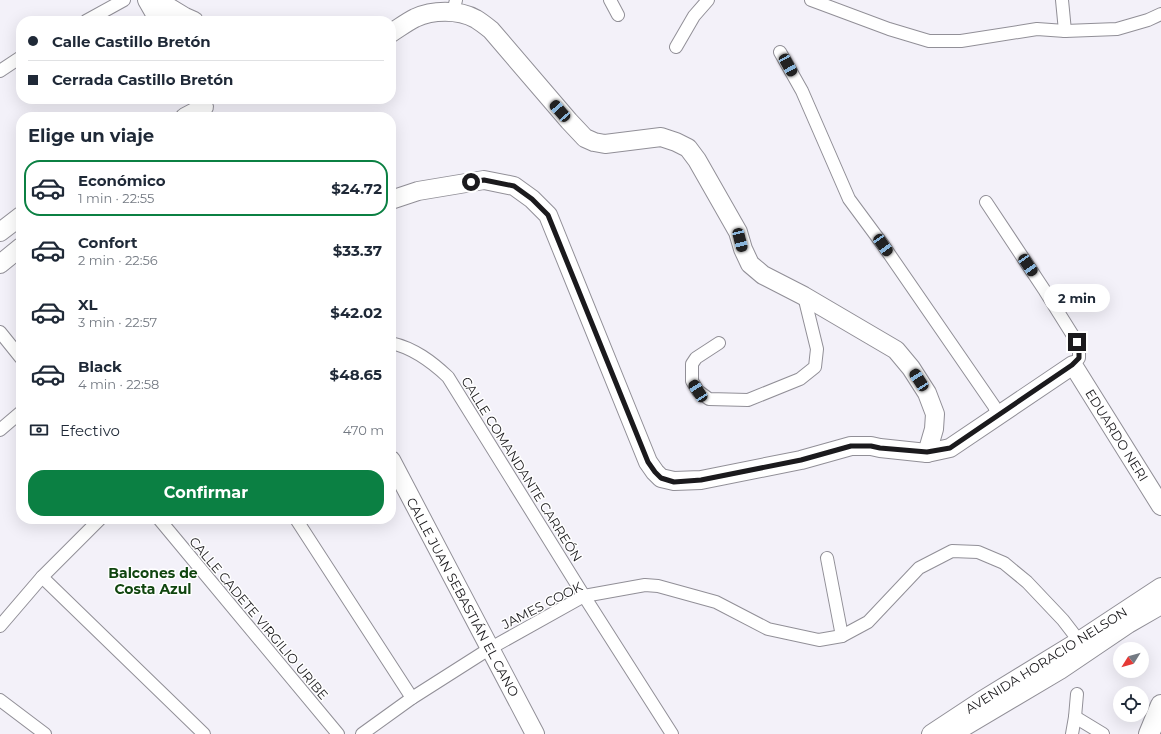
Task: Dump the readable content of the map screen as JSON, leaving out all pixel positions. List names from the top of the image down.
{
  "streets": {
    "street": [
      "EDUARDO NERI",
      "CALLE COMANDANTE CARREÓN",
      "CALLE JUAN SEBASTIÁN EL CANO",
      "JAMES COOK",
      "CALLE CADETE VIRGILIO URIBE",
      "AVENIDA HORACIO NELSON"
    ]
  },
  "crossings": [
    ["CALLE COMANDANTE CARREÓN", "JAMES COOK"],
    ["CALLE JUAN SEBASTIÁN EL CANO", "JAMES COOK"],
    ["JAMES COOK", "AVENIDA HORACIO NELSON"]
  ],
  "districts": ["Balcones de Costa Azul"],
  "north": "bottom left",
  "page": {
    "banner": ["Calle Castillo Bretón", "Cerrada Castillo Bretón"],
    "heading": "Elige un viaje",
    "list": [
      {
        "name": "Económico",
        "note": "1 min · 22:55",
        "value": "$24.72"
      },
      {
        "name": "Confort",
        "note": "2 min · 22:56",
        "value": "$33.37"
      },
      {
        "name": "XL",
        "note": "3 min · 22:57",
        "value": "$42.02"
      },
      {
        "name": "Black",
        "note": "4 min · 22:58",
        "value": "$48.65"
      }
    ],
    "bubble": "2 min",
    "pay": ["Efectivo", "470 m"],
    "buttons": "Confirmar"
  }
}
